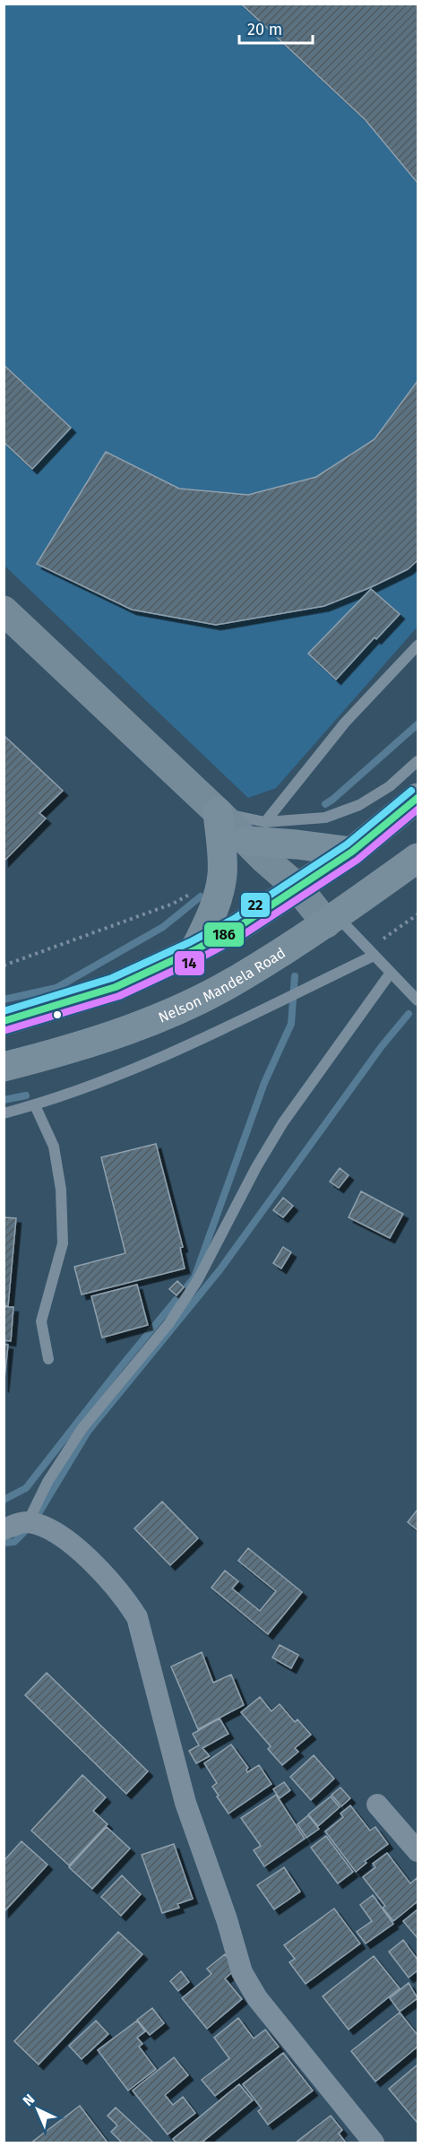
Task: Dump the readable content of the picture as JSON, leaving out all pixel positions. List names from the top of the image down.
{
  "streets": {
    "main road": ["Nelson Mandela Road"]
  },
  "lines": ["transit line 22", "transit line 186", "transit line 14"],
  "scale_bar": "20 m",
  "north": "top left"
}
